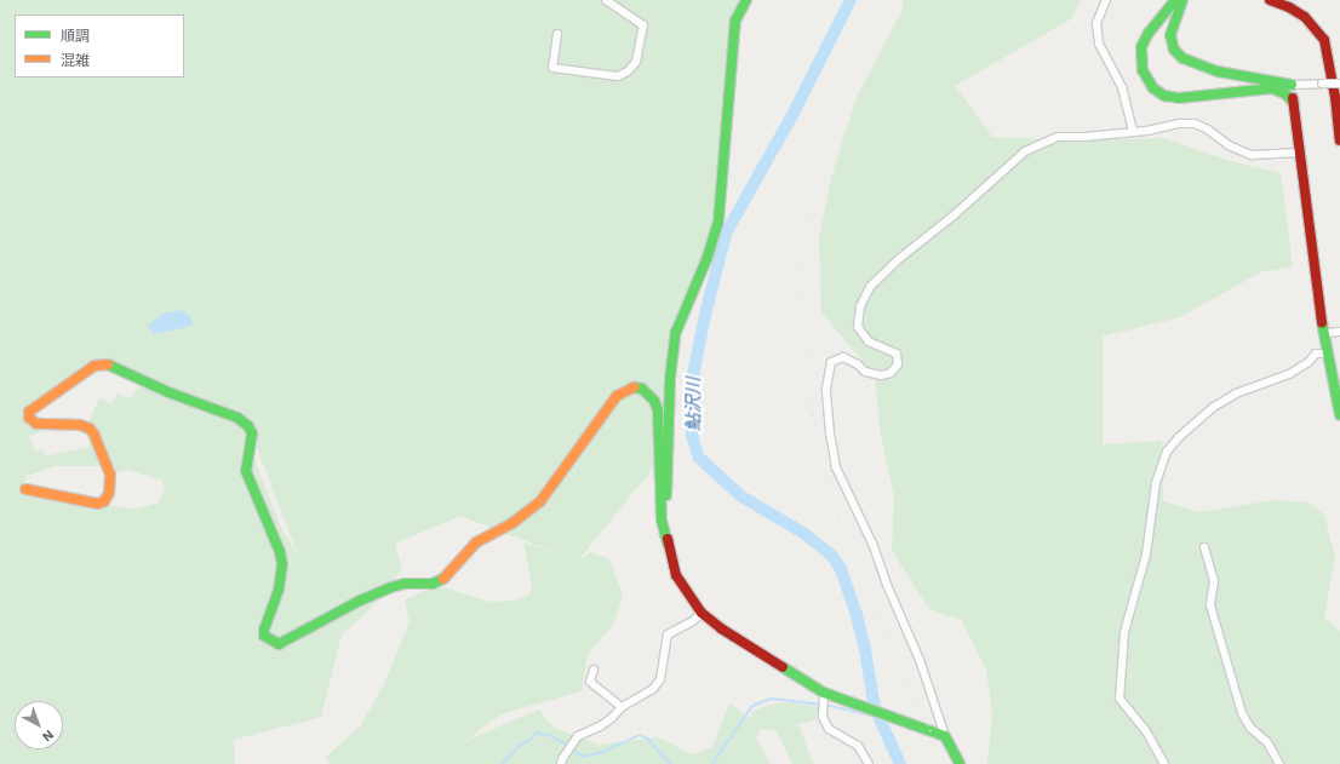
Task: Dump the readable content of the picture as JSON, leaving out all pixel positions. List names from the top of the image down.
{
  "water": ["鮎沢川"],
  "legend": ["順調", "混雑"],
  "north": "bottom right"
}
